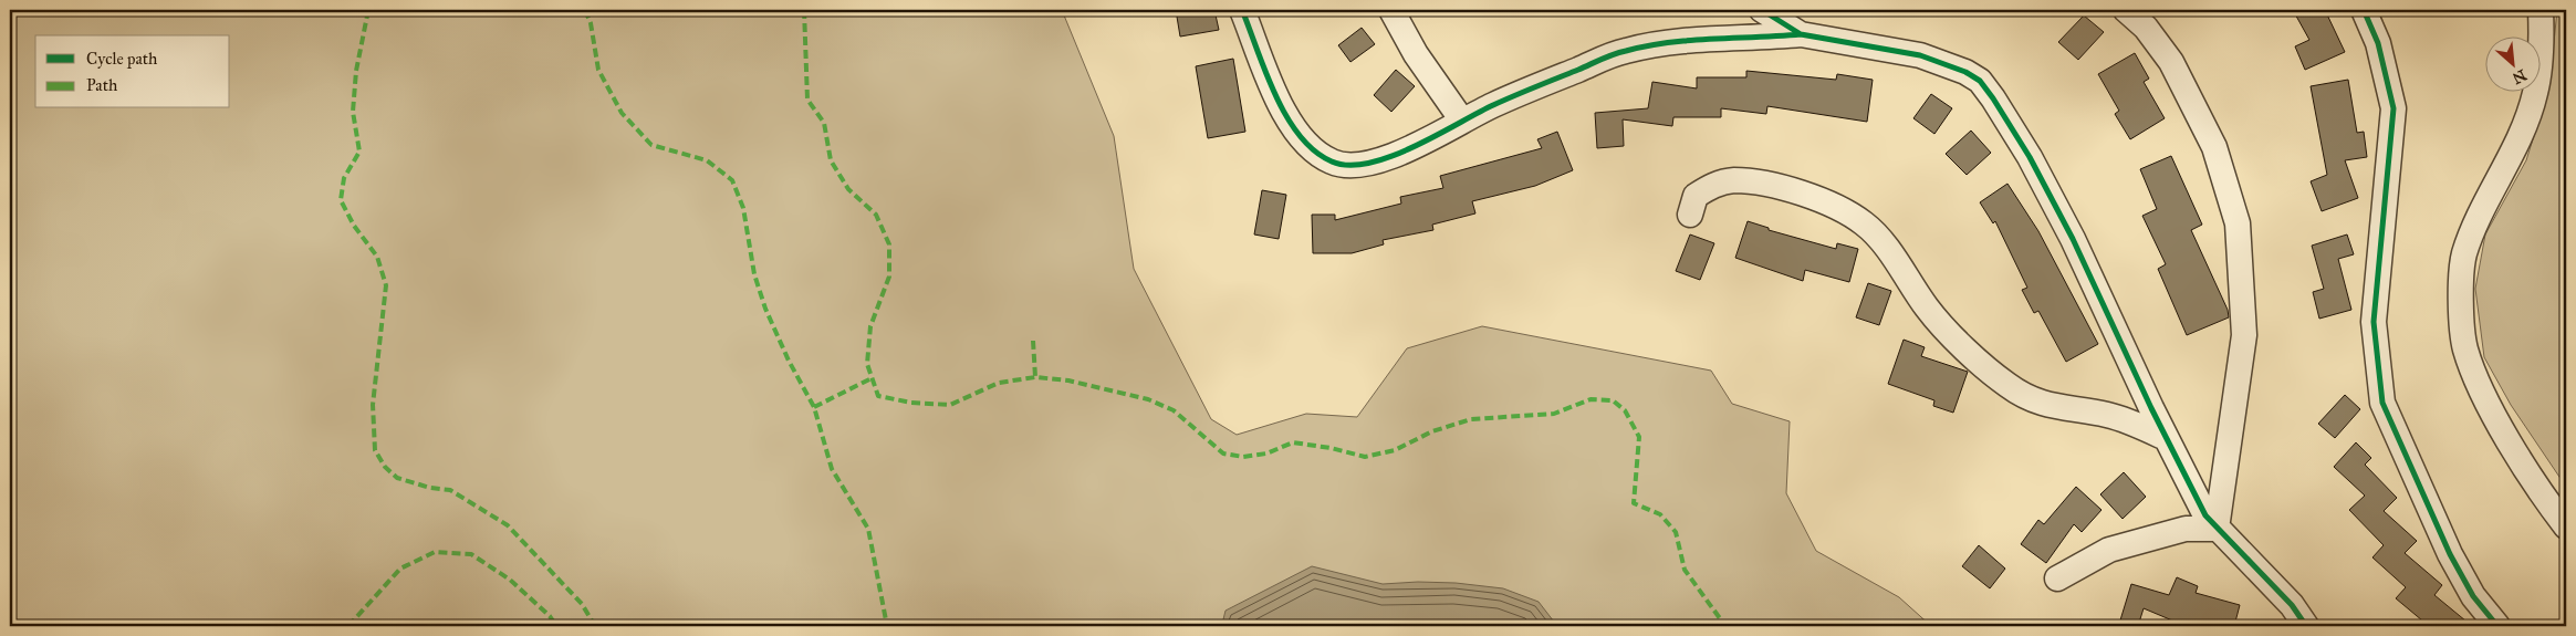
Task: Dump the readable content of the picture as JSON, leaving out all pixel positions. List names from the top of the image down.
{
  "legend": ["Cycle path", "Path"],
  "north": "bottom right"
}
